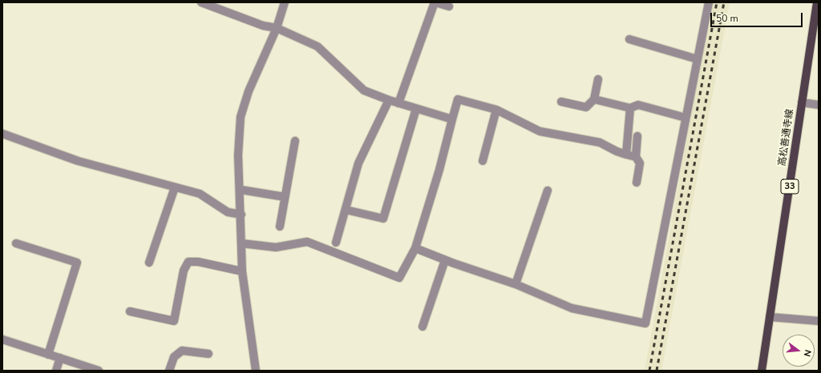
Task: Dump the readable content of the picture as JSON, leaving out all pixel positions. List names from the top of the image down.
{
  "streets": {
    "main road": ["高松善通寺線", "33"]
  },
  "scale_bar": "50 m",
  "north": "right"
}
